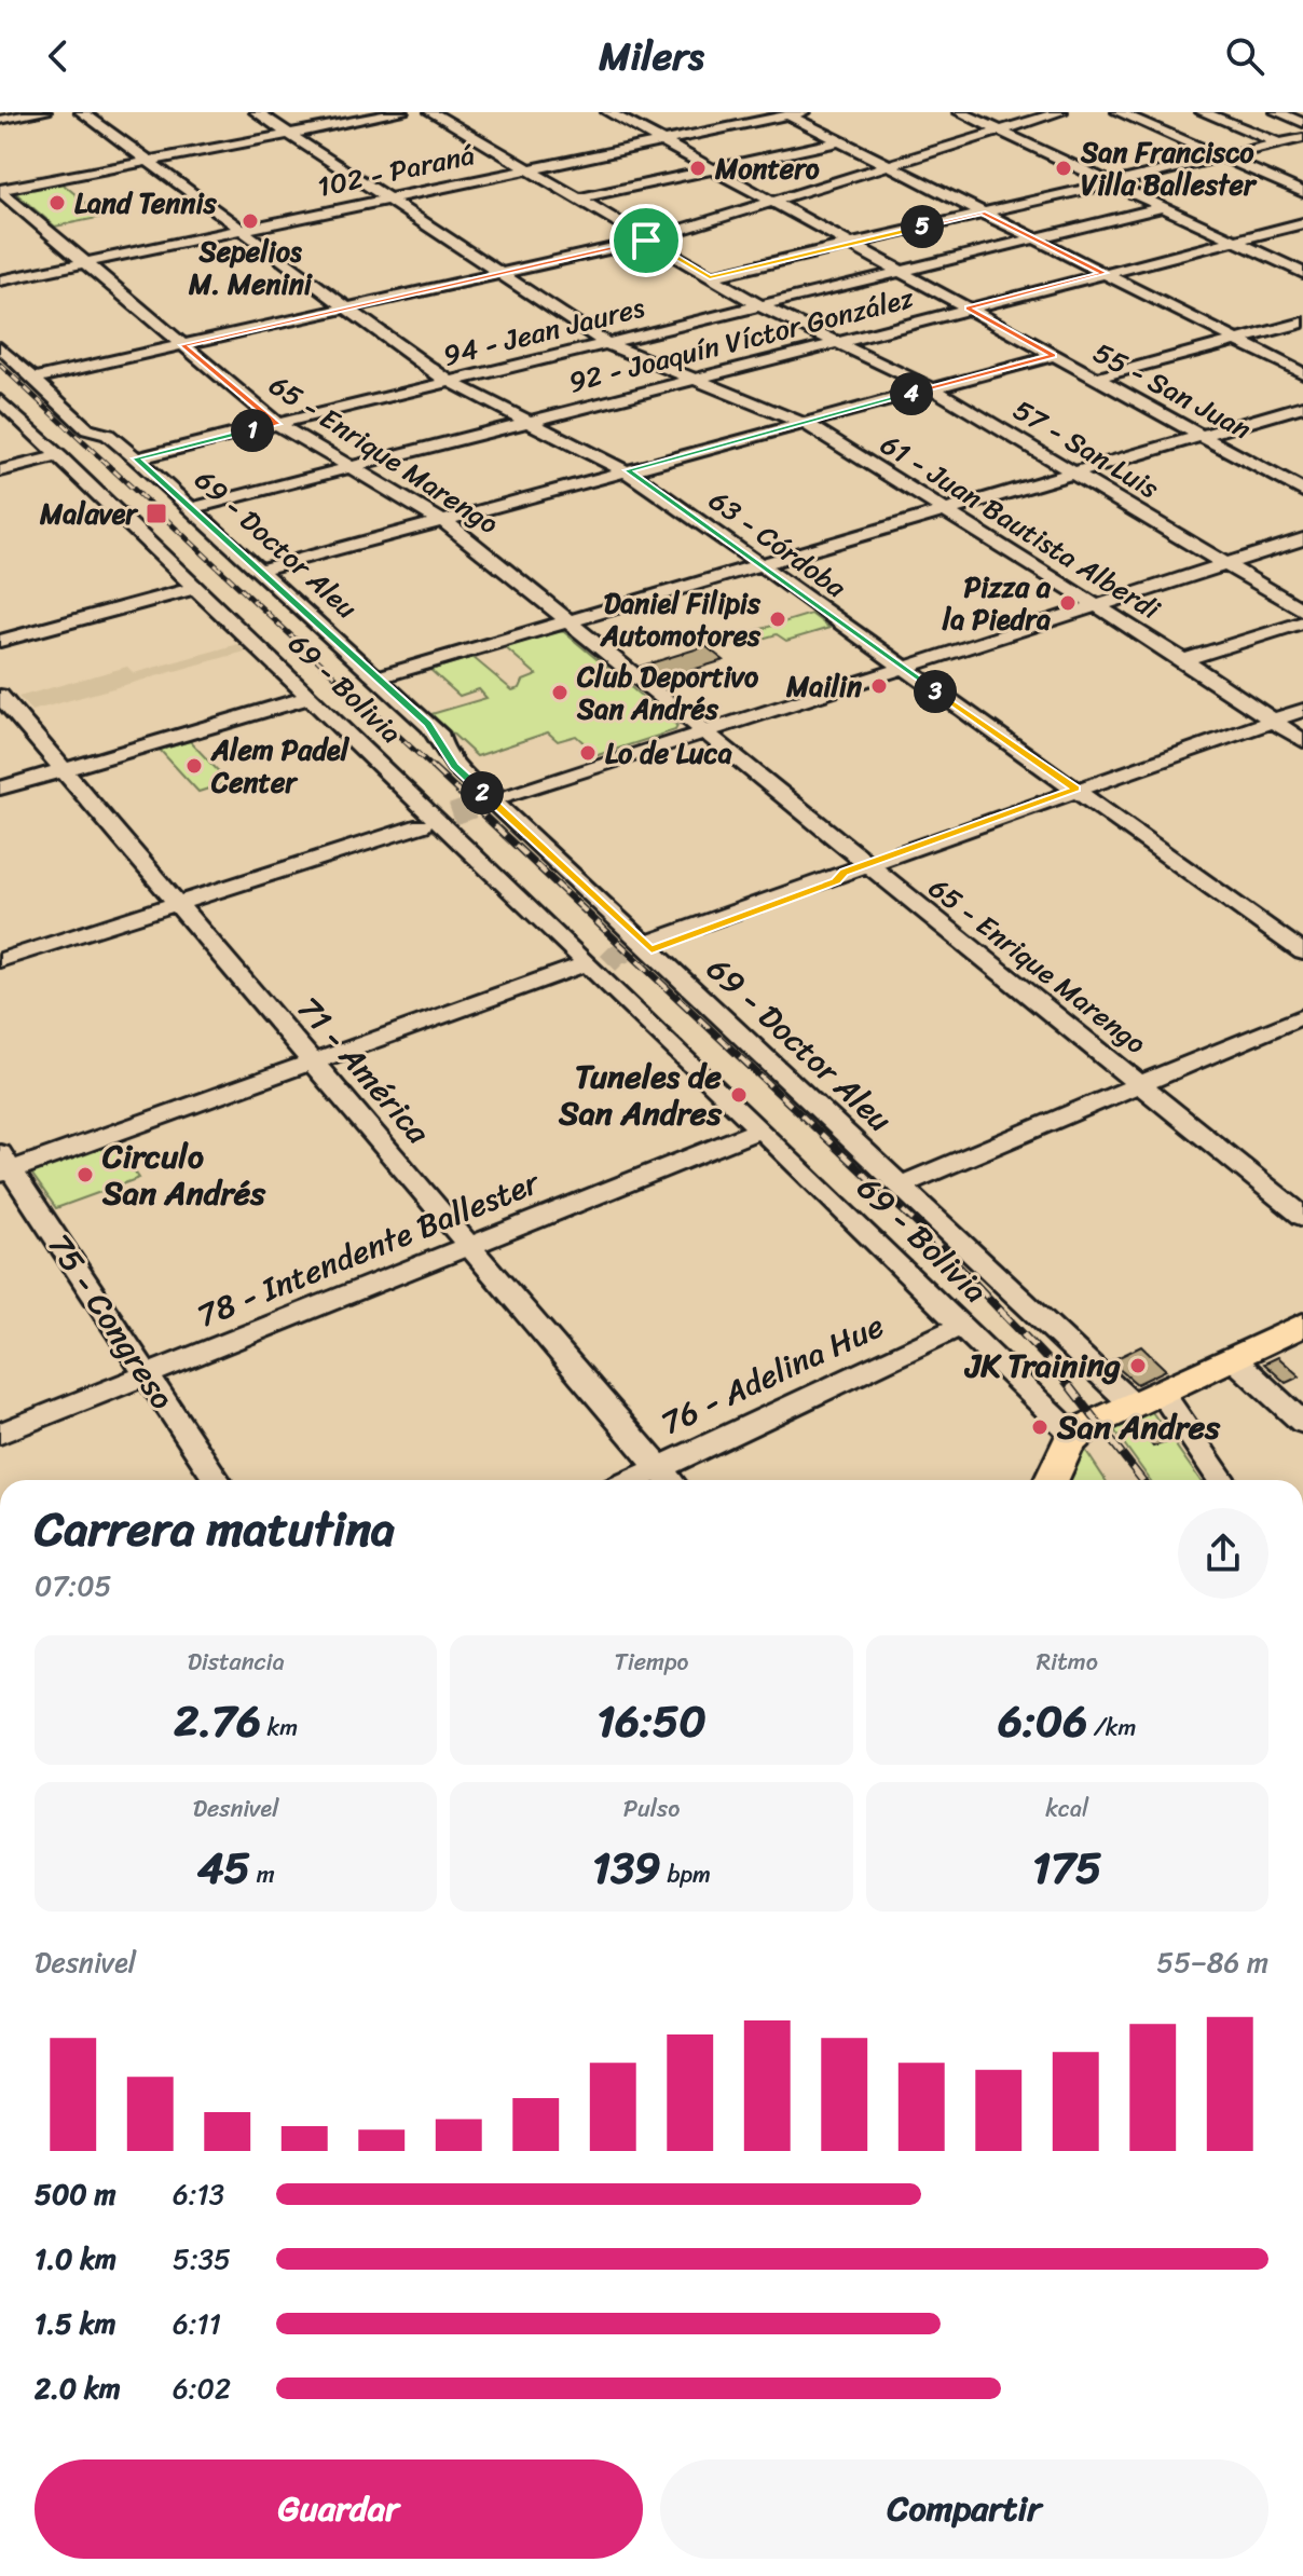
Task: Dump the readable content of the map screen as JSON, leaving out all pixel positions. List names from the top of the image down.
{
  "streets": {
    "street": [
      "102 - Paraná",
      "94 - Jean Jaures",
      "92 - Joaquín Víctor González",
      "55 - San Juan",
      "57 - San Luis",
      "65 - Enrique Marengo",
      "61 - Juan Bautista Alberdi",
      "69 - Doctor Aleu",
      "63 - Córdoba",
      "69 - Bolivia",
      "71 - América",
      "78 - Intendente Ballester",
      "75 - Congreso",
      "76 - Adelina Hue"
    ]
  },
  "crossings": [
    ["102 - Paraná", "55 - San Juan"],
    ["102 - Paraná", "57 - San Luis"],
    ["102 - Paraná", "65 - Enrique Marengo"],
    ["102 - Paraná", "61 - Juan Bautista Alberdi"],
    ["102 - Paraná", "63 - Córdoba"],
    ["94 - Jean Jaures", "55 - San Juan"],
    ["94 - Jean Jaures", "57 - San Luis"],
    ["94 - Jean Jaures", "65 - Enrique Marengo"],
    ["94 - Jean Jaures", "61 - Juan Bautista Alberdi"],
    ["94 - Jean Jaures", "69 - Doctor Aleu"],
    ["94 - Jean Jaures", "63 - Córdoba"],
    ["92 - Joaquín Víctor González", "55 - San Juan"],
    ["92 - Joaquín Víctor González", "57 - San Luis"],
    ["92 - Joaquín Víctor González", "65 - Enrique Marengo"],
    ["92 - Joaquín Víctor González", "61 - Juan Bautista Alberdi"],
    ["92 - Joaquín Víctor González", "69 - Doctor Aleu"],
    ["92 - Joaquín Víctor González", "63 - Córdoba"],
    ["69 - Bolivia", "78 - Intendente Ballester"],
    ["69 - Bolivia", "76 - Adelina Hue"],
    ["71 - América", "78 - Intendente Ballester"],
    ["71 - América", "76 - Adelina Hue"],
    ["78 - Intendente Ballester", "75 - Congreso"]
  ],
  "places": {
    "other": [
      "Montero",
      "San Francisco Villa Ballester",
      "Land Tennis",
      "Sepelios M. Menini",
      "Pizza a la Piedra",
      "Daniel Filipis Automotores",
      "Mailin",
      "Club Deportivo San Andrés",
      "Lo de Luca",
      "Alem Padel Center",
      "Tuneles de San Andres",
      "Circulo San Andrés",
      "JK Training",
      "San Andres"
    ],
    "transit": ["Malaver"]
  },
  "page": {
    "header": "Milers",
    "pins": [
      "5",
      "4",
      "1",
      "3",
      "2"
    ],
    "heading": ["Carrera matutina", "07:05"],
    "stats": [
      ["Distancia", "2.76 km"],
      ["Tiempo", "16:50"],
      ["Ritmo", "6:06 /km"],
      ["Desnivel", "45 m"],
      ["Pulso", "139 bpm"],
      ["kcal", "175"]
    ],
    "chart": ["Desnivel", "55–86 m"],
    "list": [
      {
        "name": "500 m",
        "note": "6:13"
      },
      {
        "name": "1.0 km",
        "note": "5:35"
      },
      {
        "name": "1.5 km",
        "note": "6:11"
      },
      {
        "name": "2.0 km",
        "note": "6:02"
      }
    ],
    "buttons": ["Guardar", "Compartir"]
  }
}
